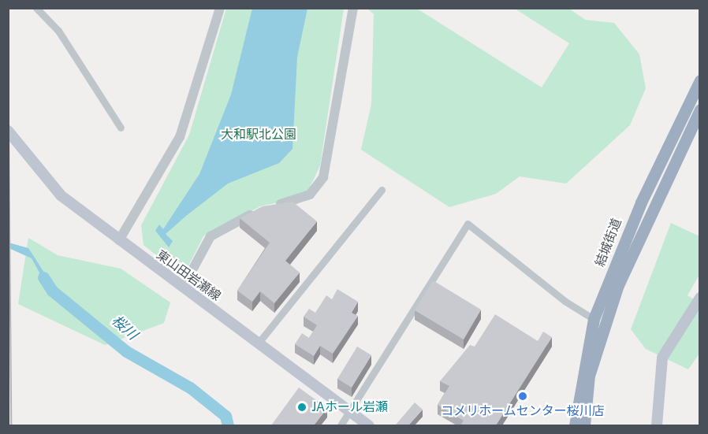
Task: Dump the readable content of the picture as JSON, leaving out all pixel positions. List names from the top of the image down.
{
  "streets": {
    "highway": ["結城街道"],
    "main road": ["東山田岩瀬線"]
  },
  "water": ["桜川"],
  "parks": ["大和駅北公園"],
  "places": ["コメリホームセンター桜川店", "JAホール岩瀬"]
}
